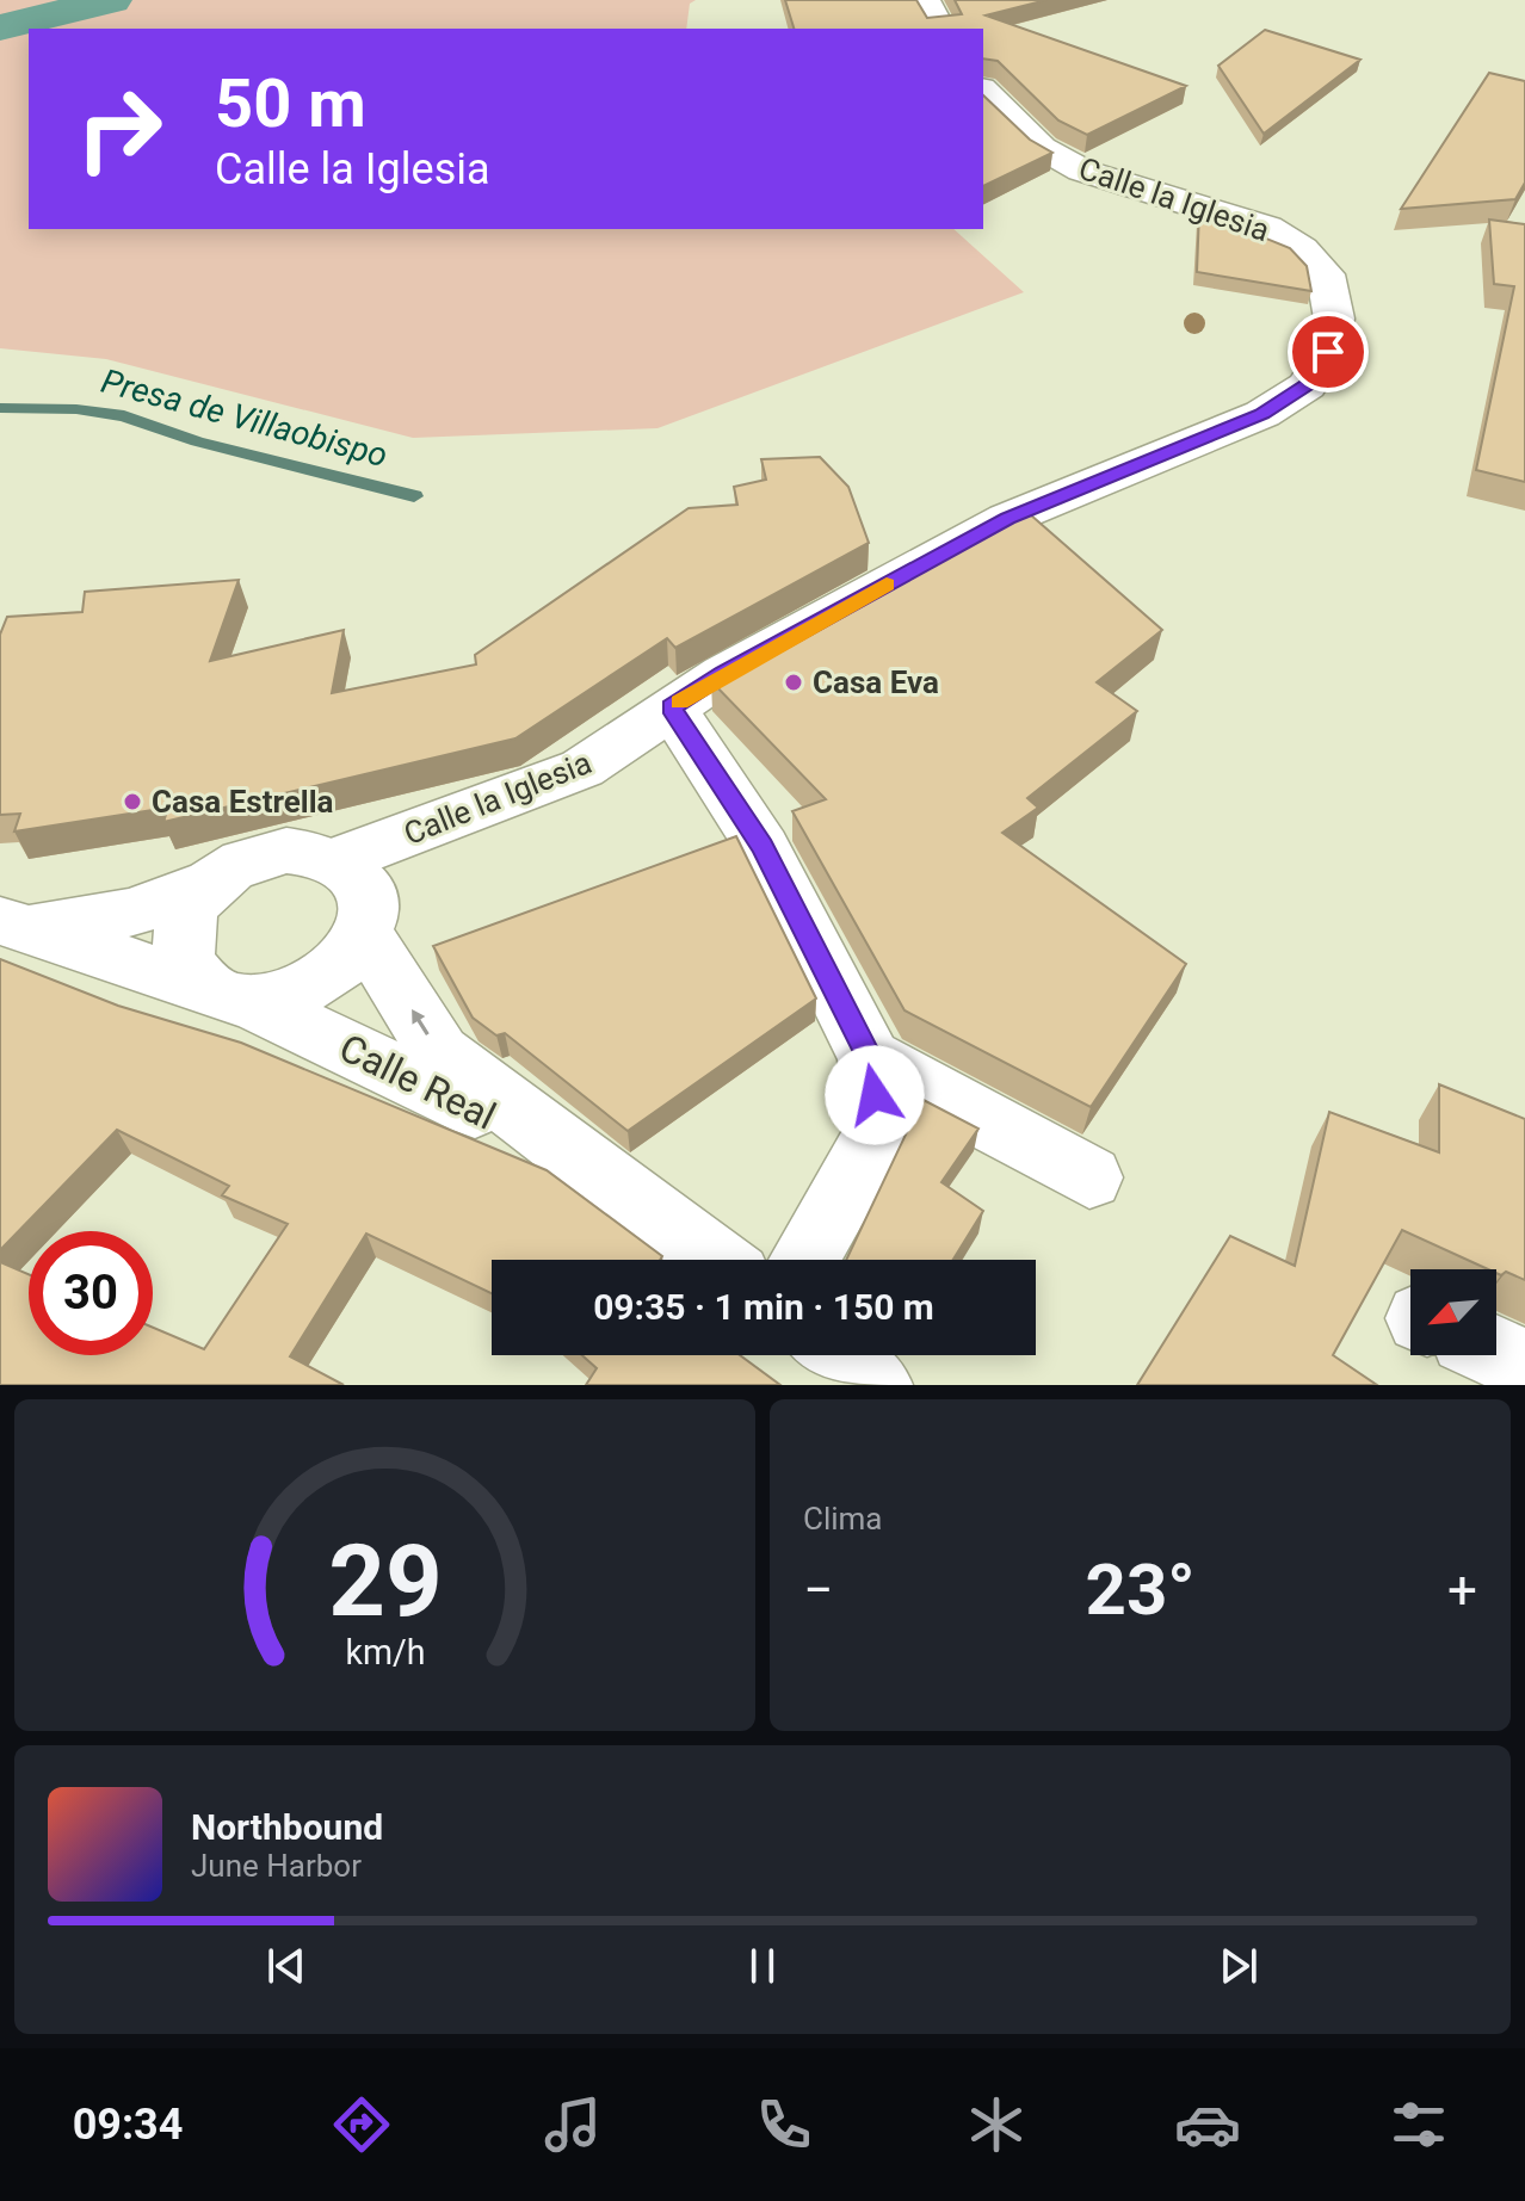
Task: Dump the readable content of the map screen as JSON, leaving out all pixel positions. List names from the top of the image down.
{
  "streets": {
    "street": ["Calle la Iglesia", "Calle Real"]
  },
  "crossings": [
    ["Calle la Iglesia", "Calle Real"]
  ],
  "water": ["Presa de Villaobispo"],
  "places": ["Casa Eva", "Casa Estrella"],
  "north": "bottom left",
  "page": {
    "turn": ["50 m", "Calle la Iglesia"],
    "limit": "30",
    "trip": "09:35 · 1 min · 150 m",
    "tile": "Clima",
    "heat": ["−", "23°", "+"],
    "song": ["Northbound", "June Harbor"],
    "tabs": "09:34",
    "gauge": ["29", "km/h"]
  }
}
